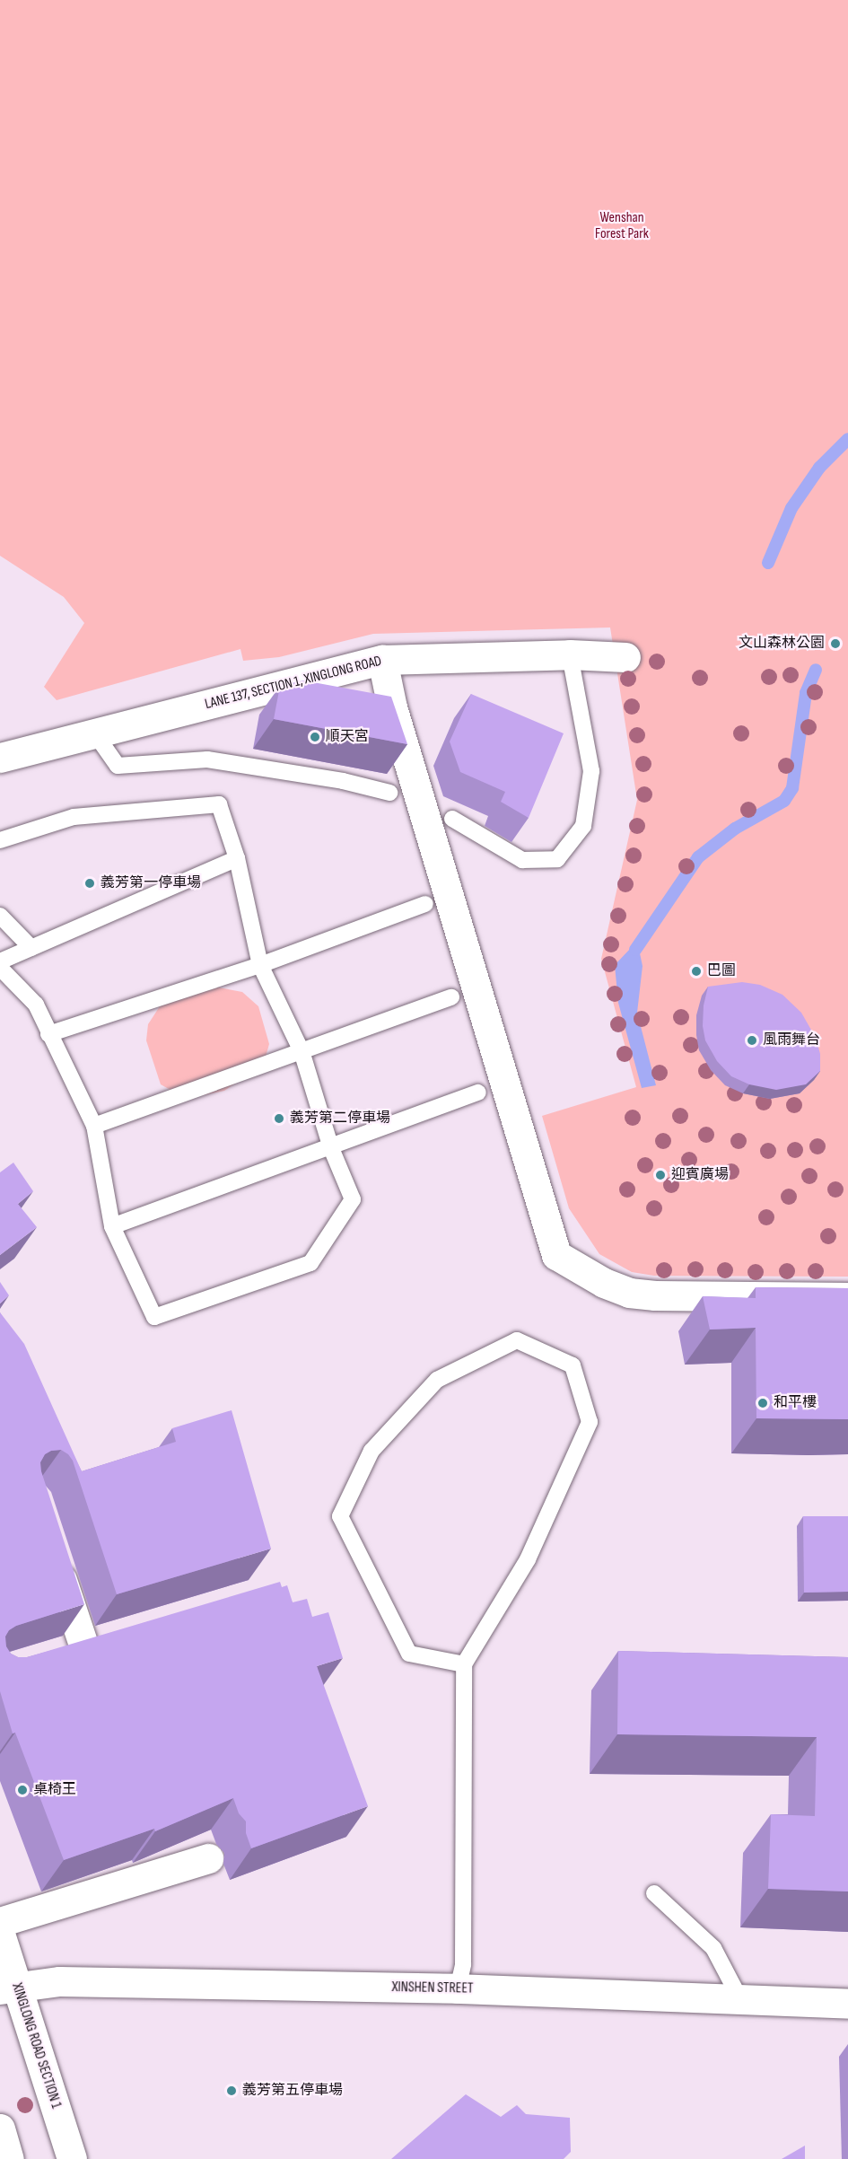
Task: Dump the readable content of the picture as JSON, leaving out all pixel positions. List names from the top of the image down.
{
  "streets": {
    "street": ["LANE 137, SECTION 1, XINGLONG ROAD", "XINSHEN STREET", "XINGLONG ROAD SECTION 1"]
  },
  "crossings": [
    ["XINSHEN STREET", "XINGLONG ROAD SECTION 1"]
  ],
  "parks": ["Wenshan Forest Park"],
  "places": [
    "文山森林公園",
    "順天宮",
    "義芳第一停車場",
    "巴圖",
    "風雨舞台",
    "義芳第二停車場",
    "迎賓廣場",
    "和平樓",
    "桌椅王",
    "義芳第五停車場"
  ]
}
